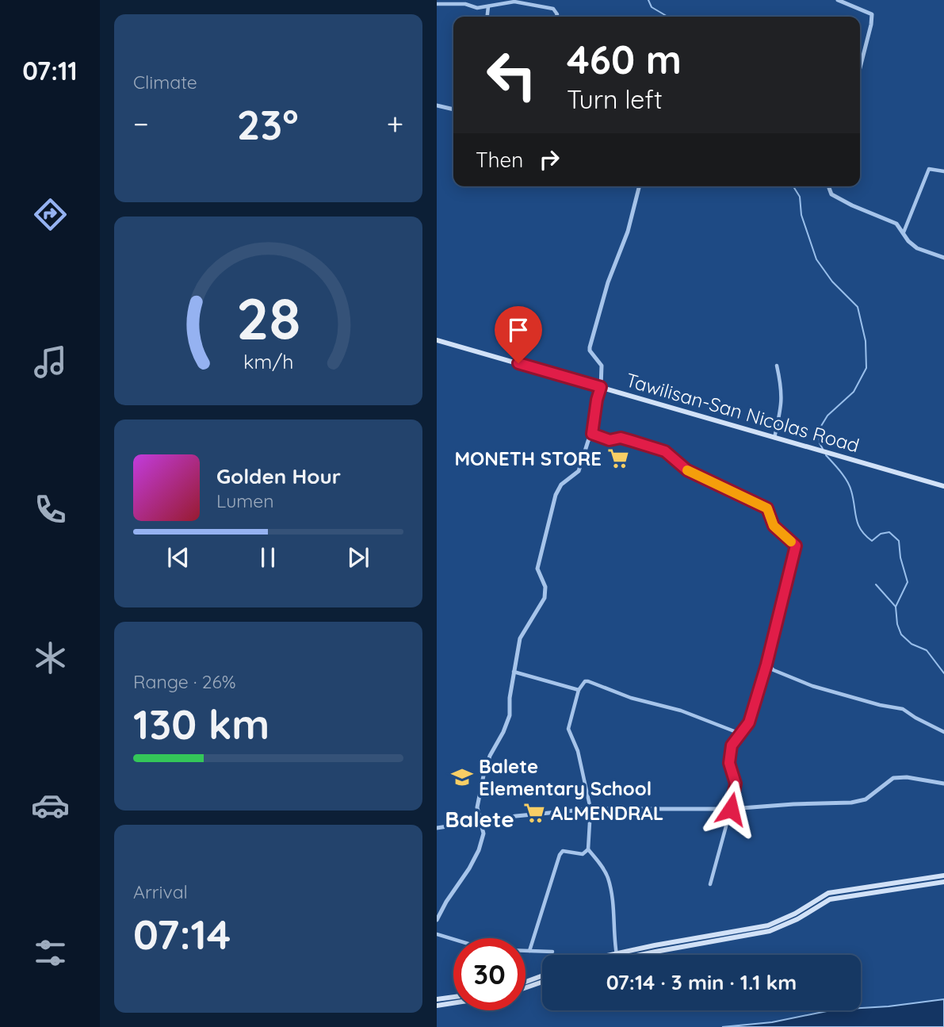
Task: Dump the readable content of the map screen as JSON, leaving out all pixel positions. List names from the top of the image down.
{
  "streets": {
    "main road": ["Tawilisan-San Nicolas Road"]
  },
  "districts": ["Balete"],
  "places": {
    "supermarket": ["MONETH STORE", "ALMENDRAL"],
    "school or university": ["Balete Elementary School"]
  },
  "page": {
    "tabs": "07:11",
    "tile": [
      "Climate",
      ["Range · 26%", "130 km"],
      ["Arrival", "07:14"]
    ],
    "turn": ["460 m", "Turn left"],
    "heat": ["−", "23°", "+"],
    "then": "Then",
    "song": ["Golden Hour", "Lumen"],
    "limit": "30",
    "trip": "07:14 · 3 min · 1.1 km",
    "gauge": ["28", "km/h"]
  }
}
